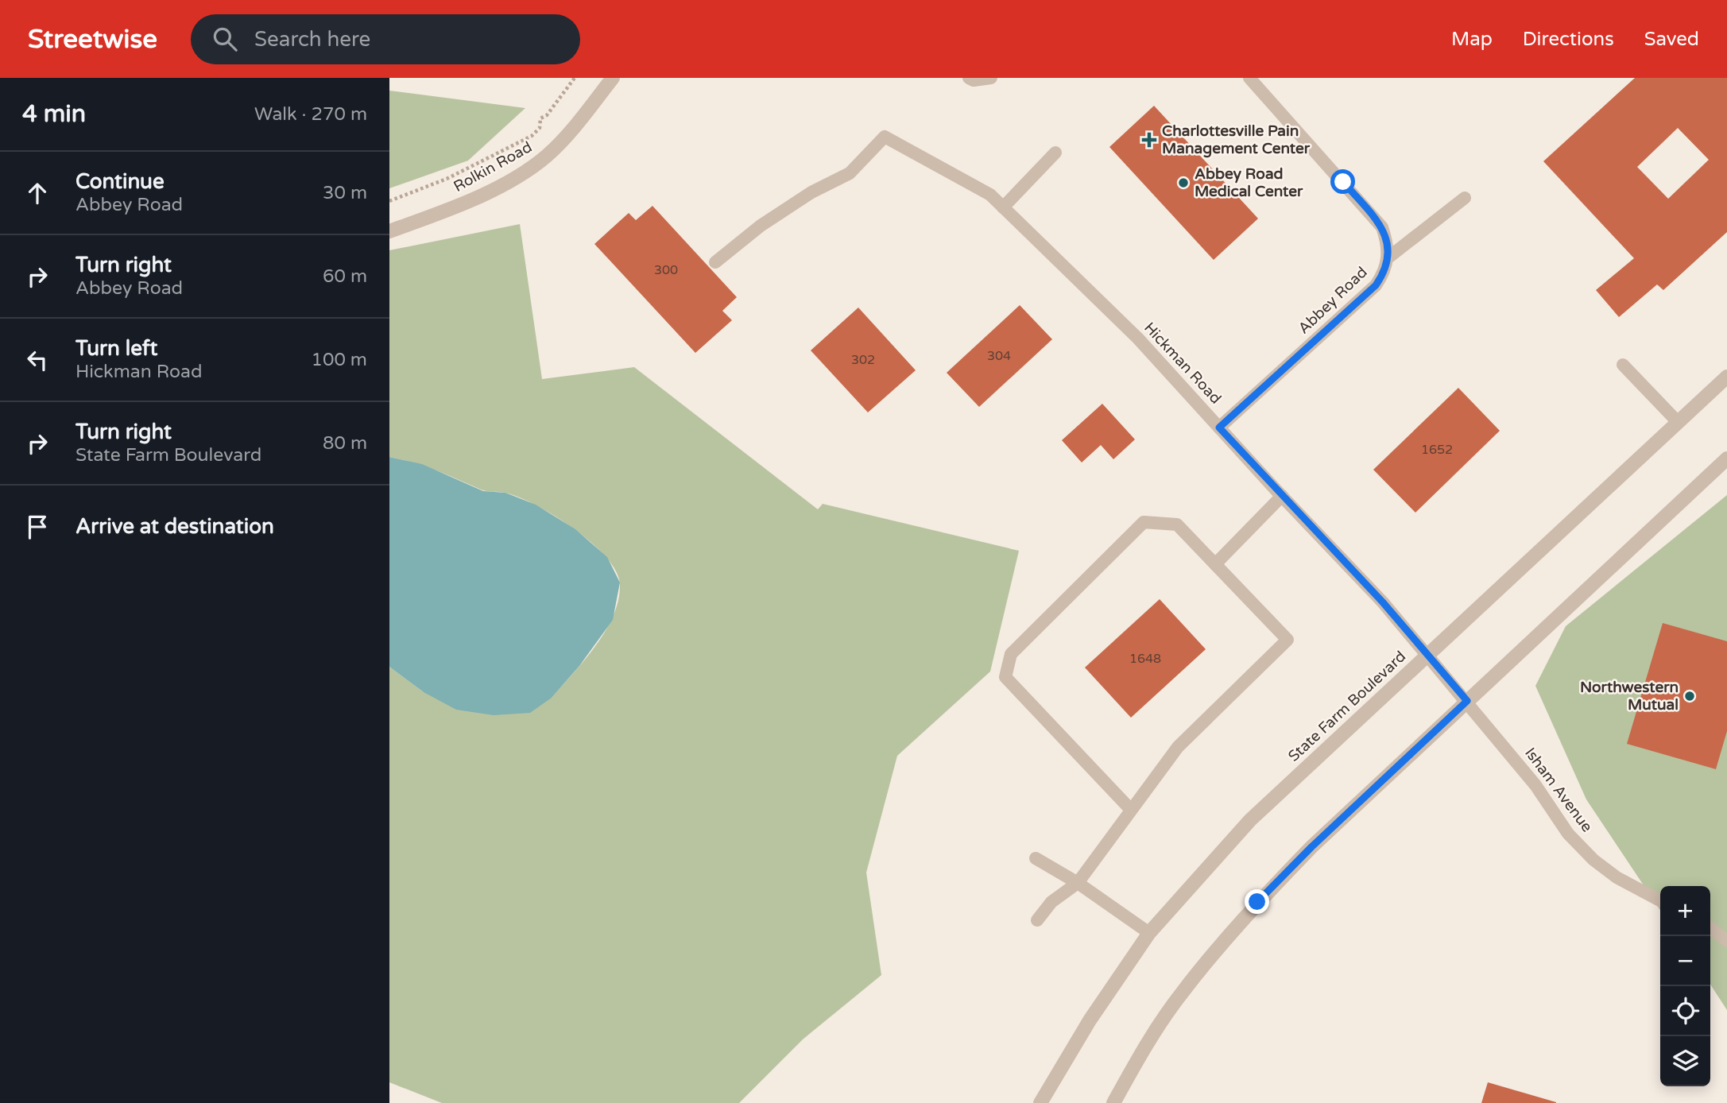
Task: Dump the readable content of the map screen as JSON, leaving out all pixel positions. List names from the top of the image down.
{
  "streets": {
    "street": ["Rolkin Road", "State Farm Boulevard"],
    "lane": ["Abbey Road", "Hickman Road", "Isham Avenue"]
  },
  "crossings": [
    ["Abbey Road", "Hickman Road"],
    ["Hickman Road", "State Farm Boulevard"],
    ["Hickman Road", "Isham Avenue"]
  ],
  "places": {
    "health": ["Charlottesville Pain Management Center"],
    "other": ["Abbey Road Medical Center", "Northwestern Mutual"]
  },
  "house_numbers": [
    "300",
    "304",
    "302",
    "1652",
    "1648"
  ],
  "page": {
    "header": "Streetwise",
    "search": "Search here",
    "nav": ["Map", "Directions", "Saved"],
    "heading": ["4 min", "Walk · 270 m"],
    "list": [
      ["Continue", "Abbey Road", "30 m"],
      ["Turn right", "Abbey Road", "60 m"],
      ["Turn left", "Hickman Road", "100 m"],
      ["Turn right", "State Farm Boulevard", "80 m"],
      "Arrive at destination"
    ],
    "map_buttons": ["+", "−"]
  }
}
